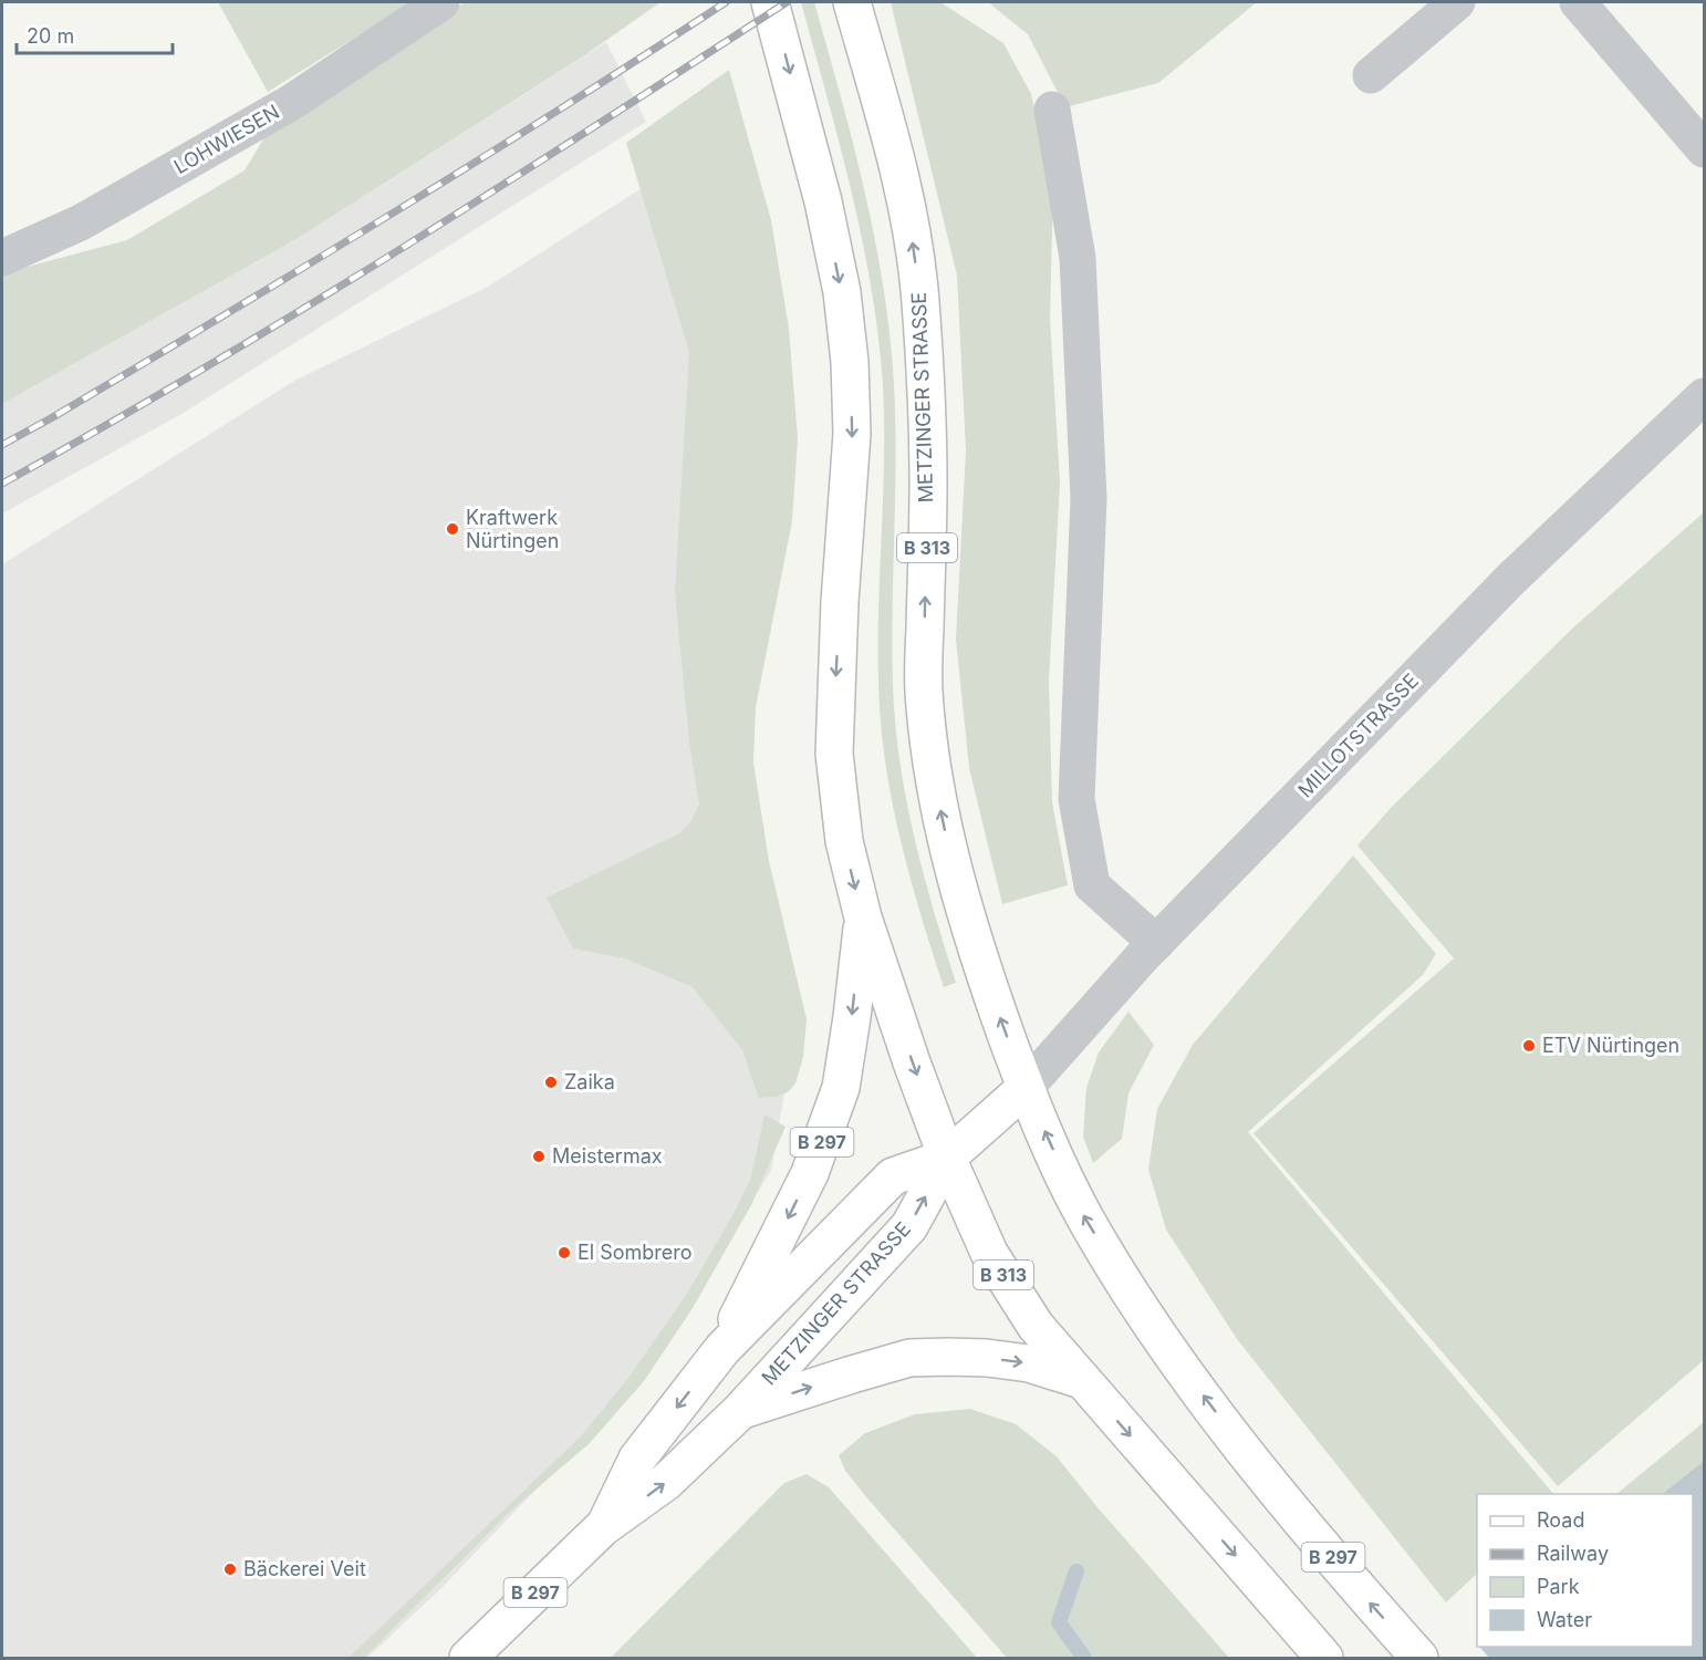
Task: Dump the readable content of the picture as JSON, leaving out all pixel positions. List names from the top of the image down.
{
  "streets": {
    "main road": ["METZINGER STRASSE", "B 313", "B 297"],
    "street": ["LOHWIESEN", "MILLOTSTRASSE"]
  },
  "crossings": [
    ["METZINGER STRASSE", "B 313"],
    ["METZINGER STRASSE", "MILLOTSTRASSE"],
    ["METZINGER STRASSE", "B 297"],
    ["B 313", "MILLOTSTRASSE"],
    ["B 313", "B 297"]
  ],
  "places": [
    "Kraftwerk Nürtingen",
    "ETV Nürtingen",
    "Zaika",
    "Meistermax",
    "El Sombrero",
    "Bäckerei Veit"
  ],
  "legend": [
    "Road",
    "Railway",
    "Park",
    "Water"
  ],
  "scale_bar": "20 m"
}
